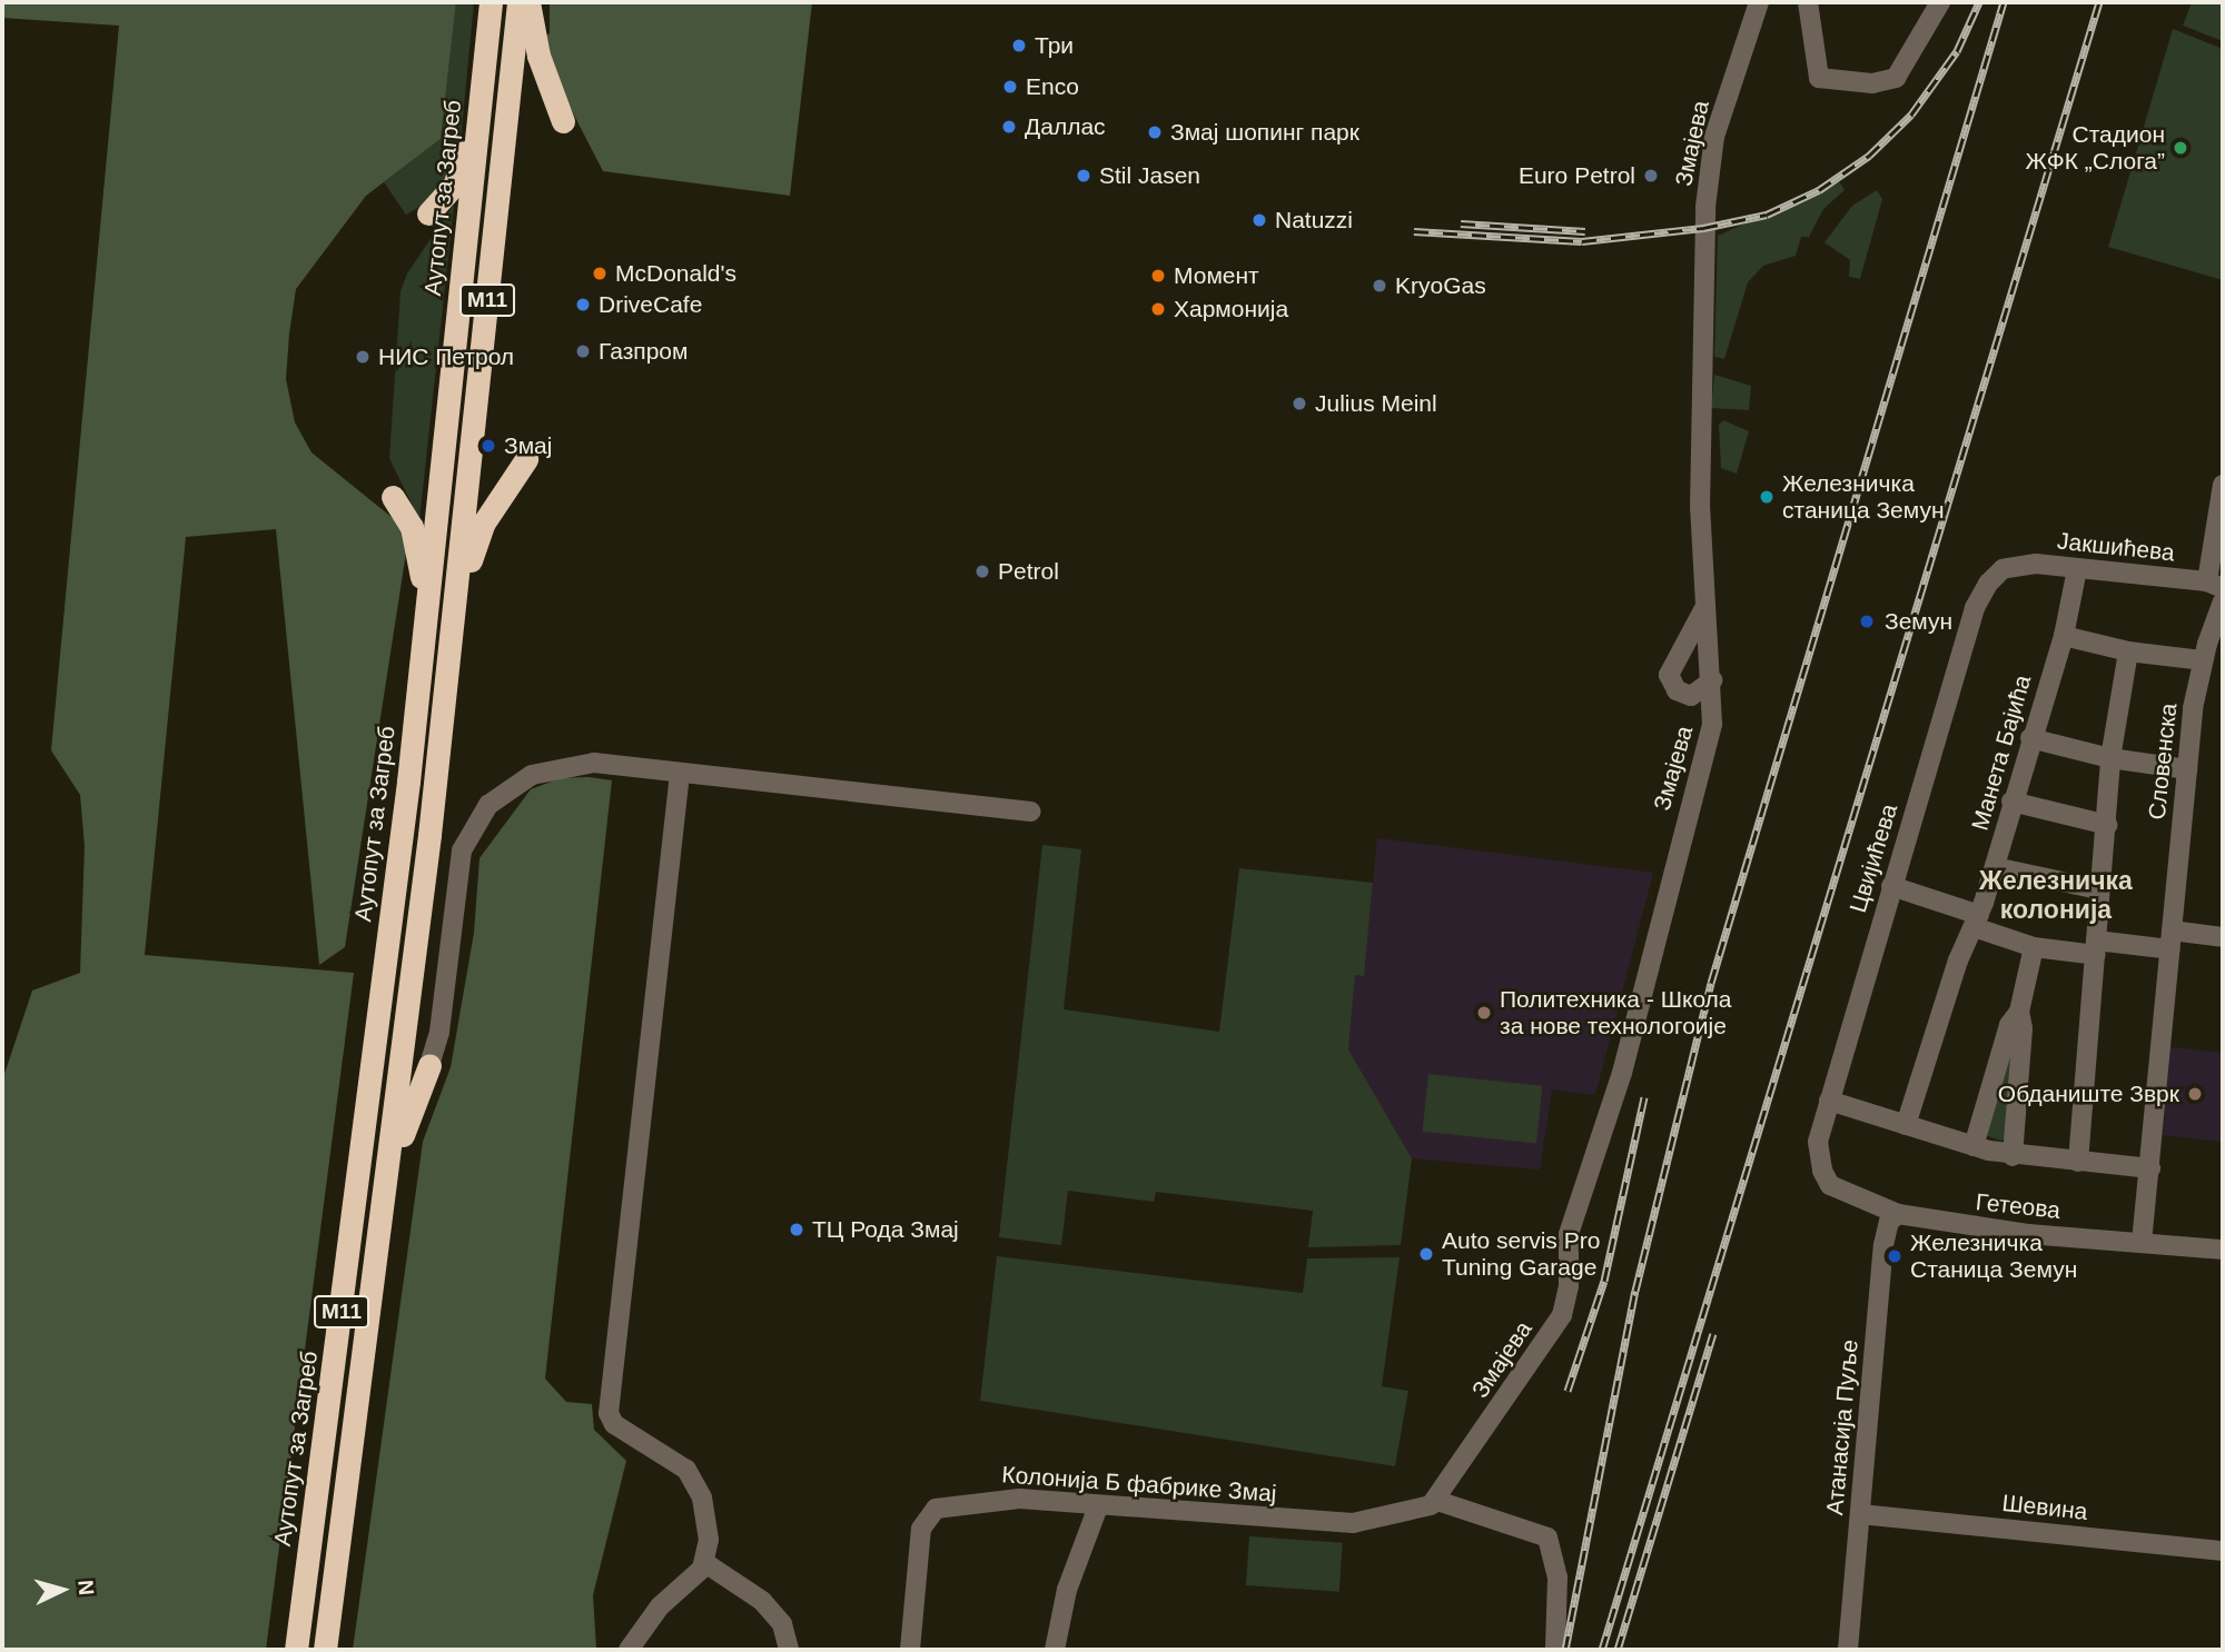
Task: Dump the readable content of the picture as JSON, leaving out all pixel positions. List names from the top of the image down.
{
  "streets": {
    "highway": ["Аутопут за Загреб", "M11"],
    "street": [
      "Змајева",
      "Јакшићева",
      "Манета Бајића",
      "Словенска",
      "Цвијићева",
      "Гетеова",
      "Атанасија Пуље",
      "Колонија Б фабрике Змај",
      "Шевина"
    ]
  },
  "crossings": [
    ["Змајева", "Колонија Б фабрике Змај"],
    ["Јакшићева", "Манета Бајића"],
    ["Јакшићева", "Цвијићева"],
    ["Словенска", "Гетеова"],
    ["Цвијићева", "Гетеова"],
    ["Гетеова", "Атанасија Пуље"],
    ["Атанасија Пуље", "Шевина"]
  ],
  "districts": ["Железничка колонија"],
  "places": [
    "Три",
    "Enco",
    "Даллас",
    "Змај шопинг парк",
    "Стадион ЖФК „Слога”",
    "Stil Jasen",
    "Euro Petrol",
    "Natuzzi",
    "McDonald's",
    "Момент",
    "KryoGas",
    "DriveCafe",
    "Хармонија",
    "Газпром",
    "НИС Петрол",
    "Julius Meinl",
    "Змај",
    "Железничка станица Земун",
    "Petrol",
    "Земун",
    "Политехника - Школа за нове технологоије",
    "Обданиште Зврк",
    "ТЦ Рода Змај",
    "Auto servis Pro Tuning Garage",
    "Железничка Станица Земун"
  ],
  "north": "right"
}
